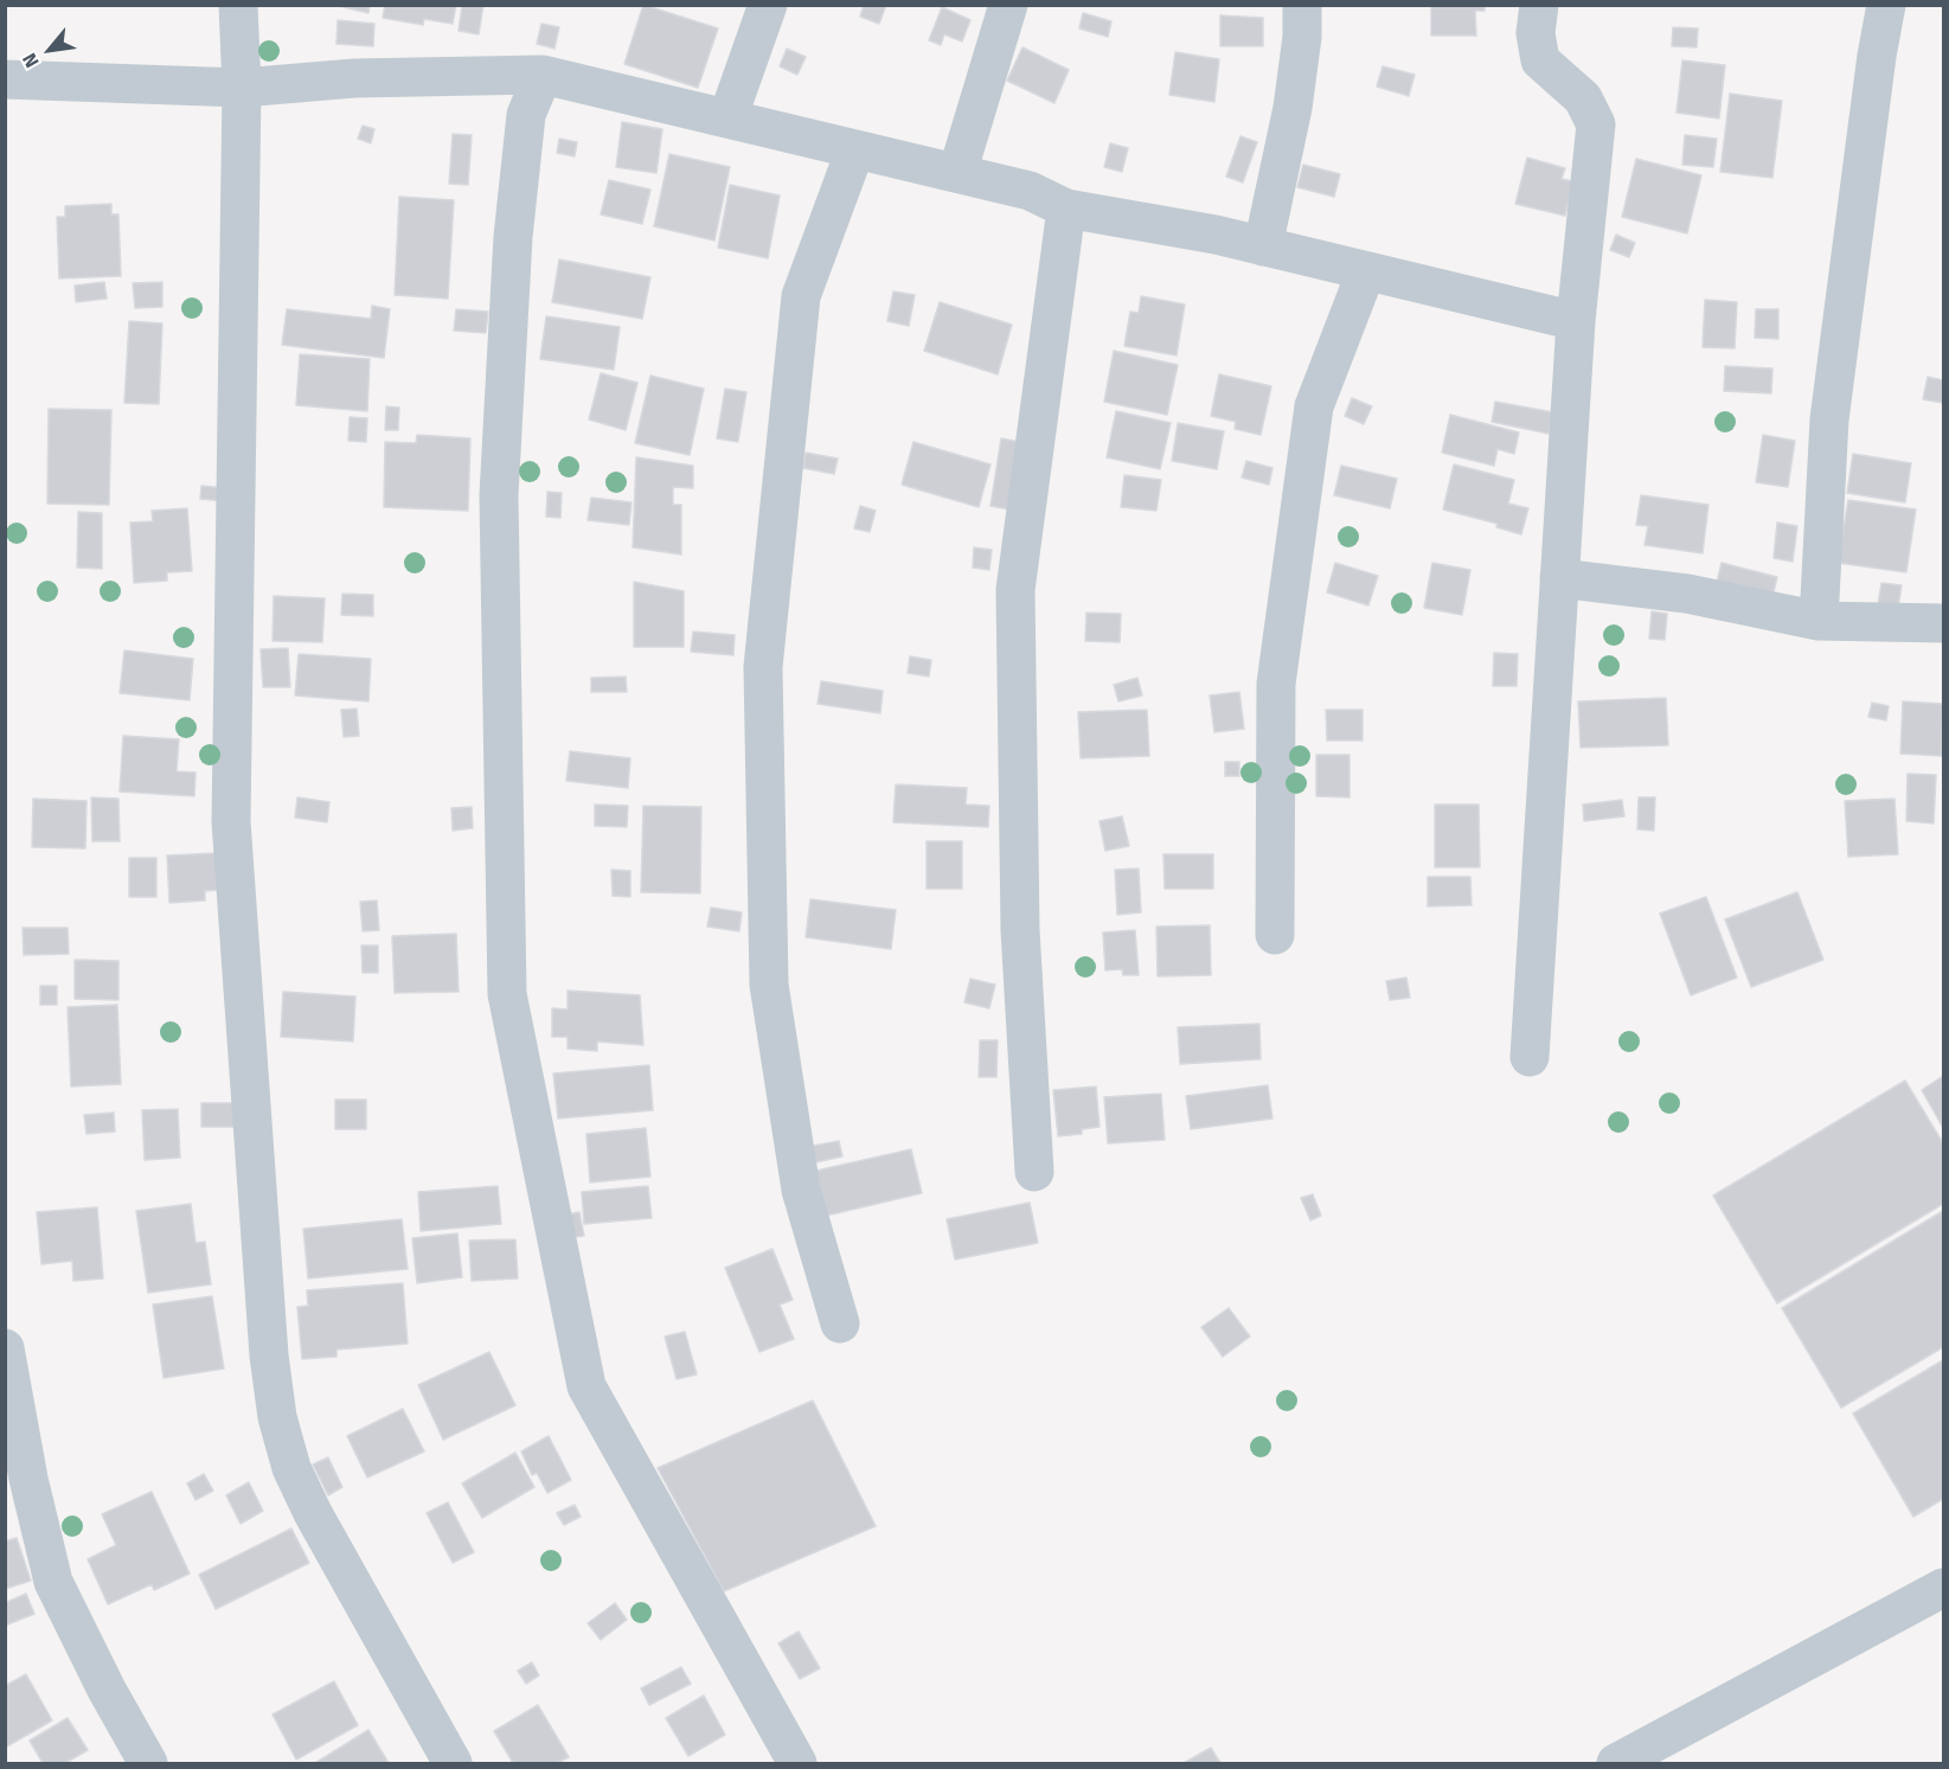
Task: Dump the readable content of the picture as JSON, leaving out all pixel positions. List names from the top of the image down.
{
  "north": "bottom left"
}
